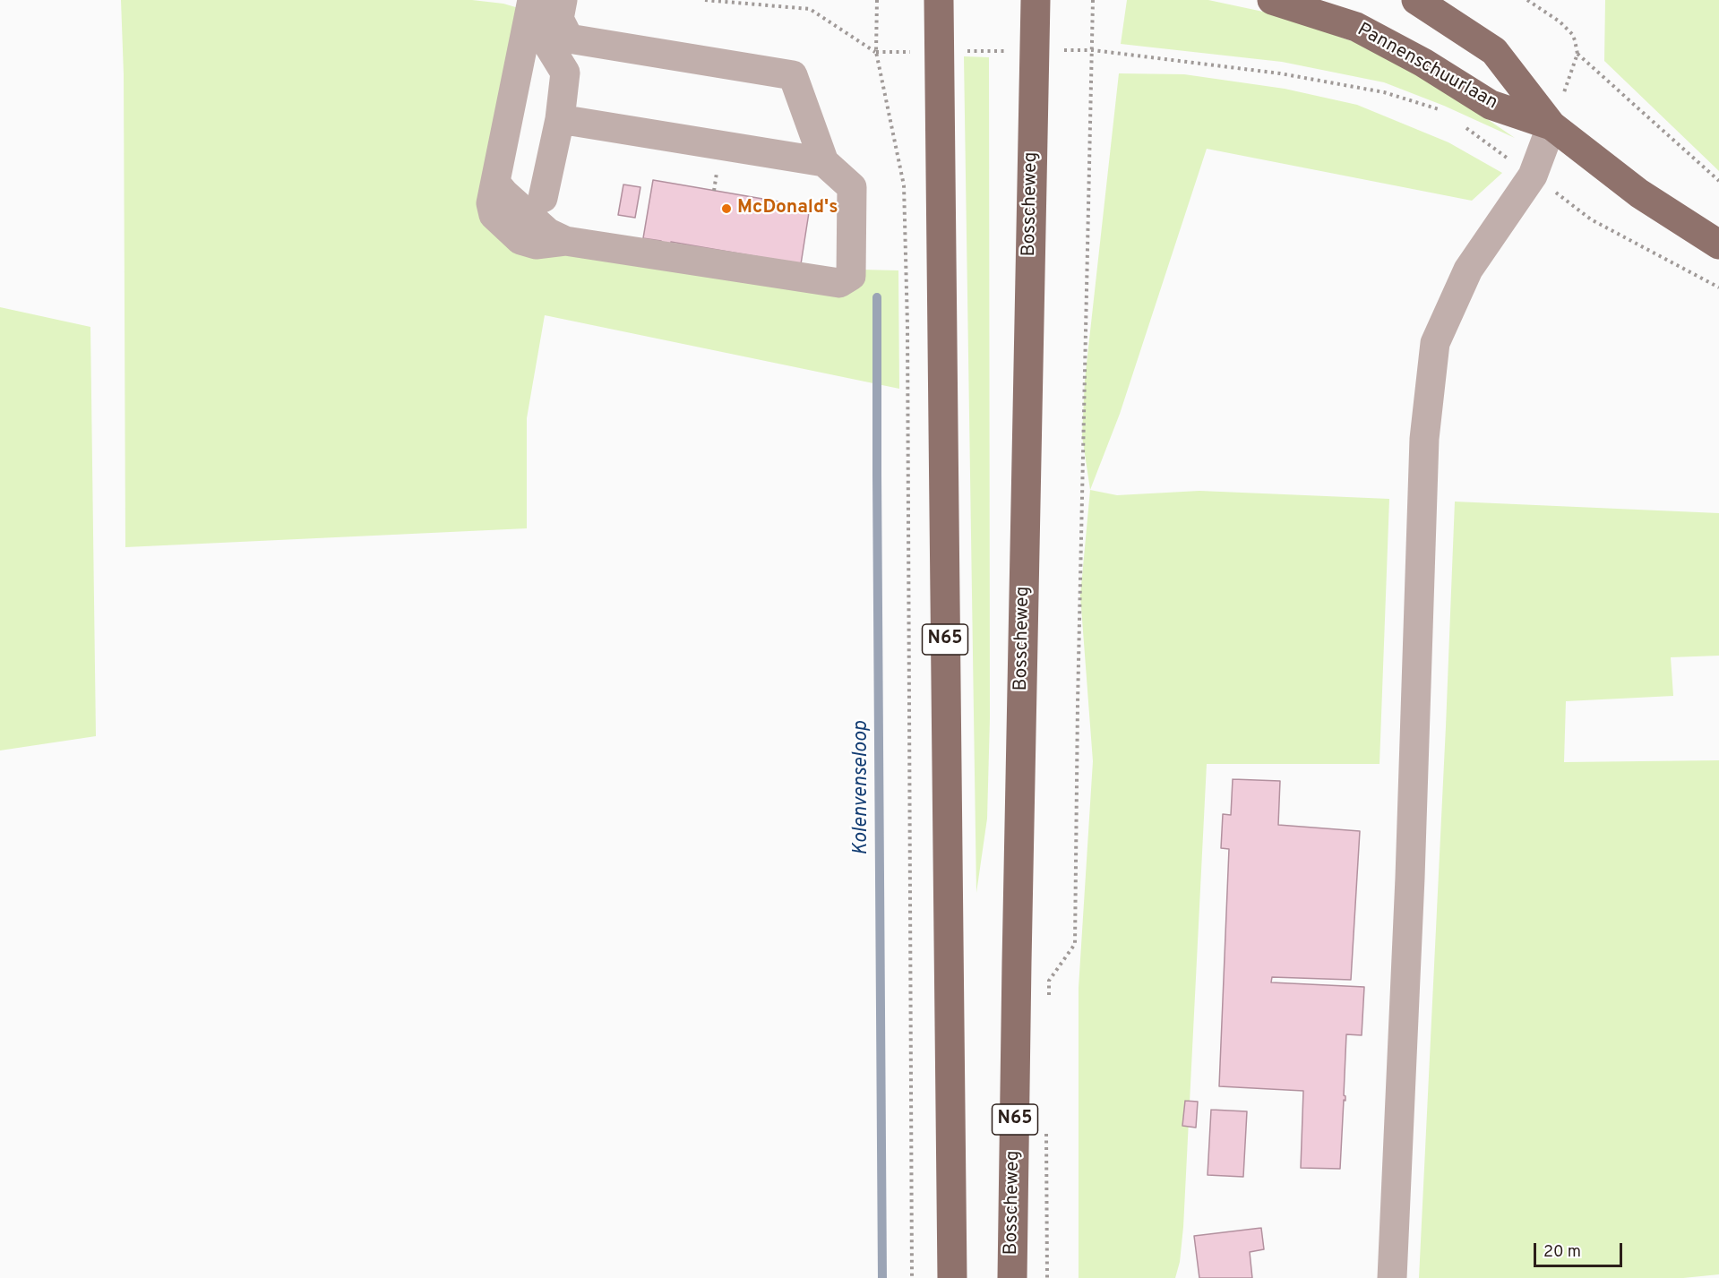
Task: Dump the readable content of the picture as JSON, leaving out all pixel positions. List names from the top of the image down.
{
  "streets": {
    "main road": ["Pannenschuurlaan", "Bosscheweg", "N65"]
  },
  "water": ["Kolenvenseloop"],
  "places": ["McDonald's"],
  "scale_bar": "20 m"
}
